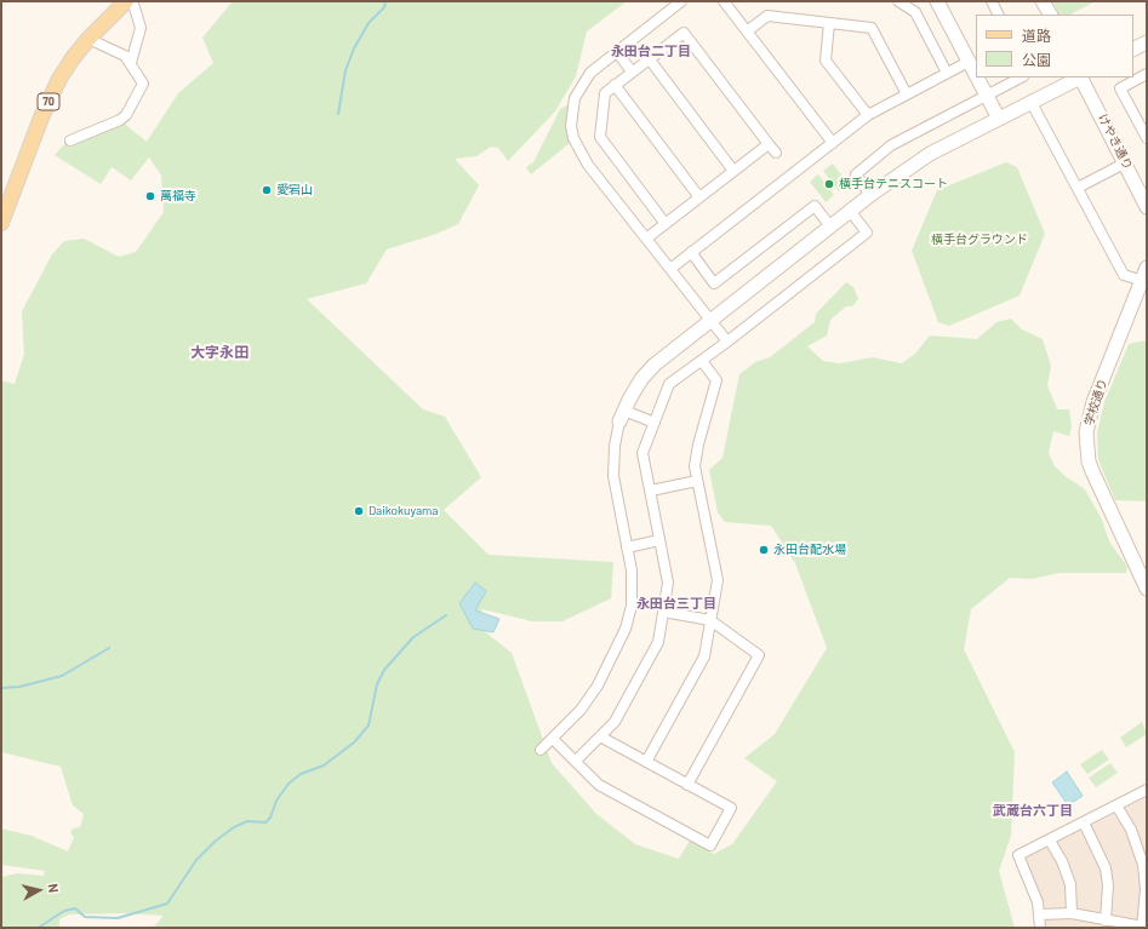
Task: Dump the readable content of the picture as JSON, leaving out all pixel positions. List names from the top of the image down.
{
  "streets": {
    "main road": ["70"],
    "street": ["けやき通り", "学校通り"]
  },
  "districts": [
    "永田台二丁目",
    "大字永田",
    "永田台三丁目",
    "武蔵台六丁目"
  ],
  "parks": ["横手台グラウンド"],
  "places": [
    "横手台テニスコート",
    "愛宕山",
    "萬福寺",
    "Daikokuyama",
    "永田台配水場"
  ],
  "legend": ["道路", "公園"],
  "north": "right"
}
